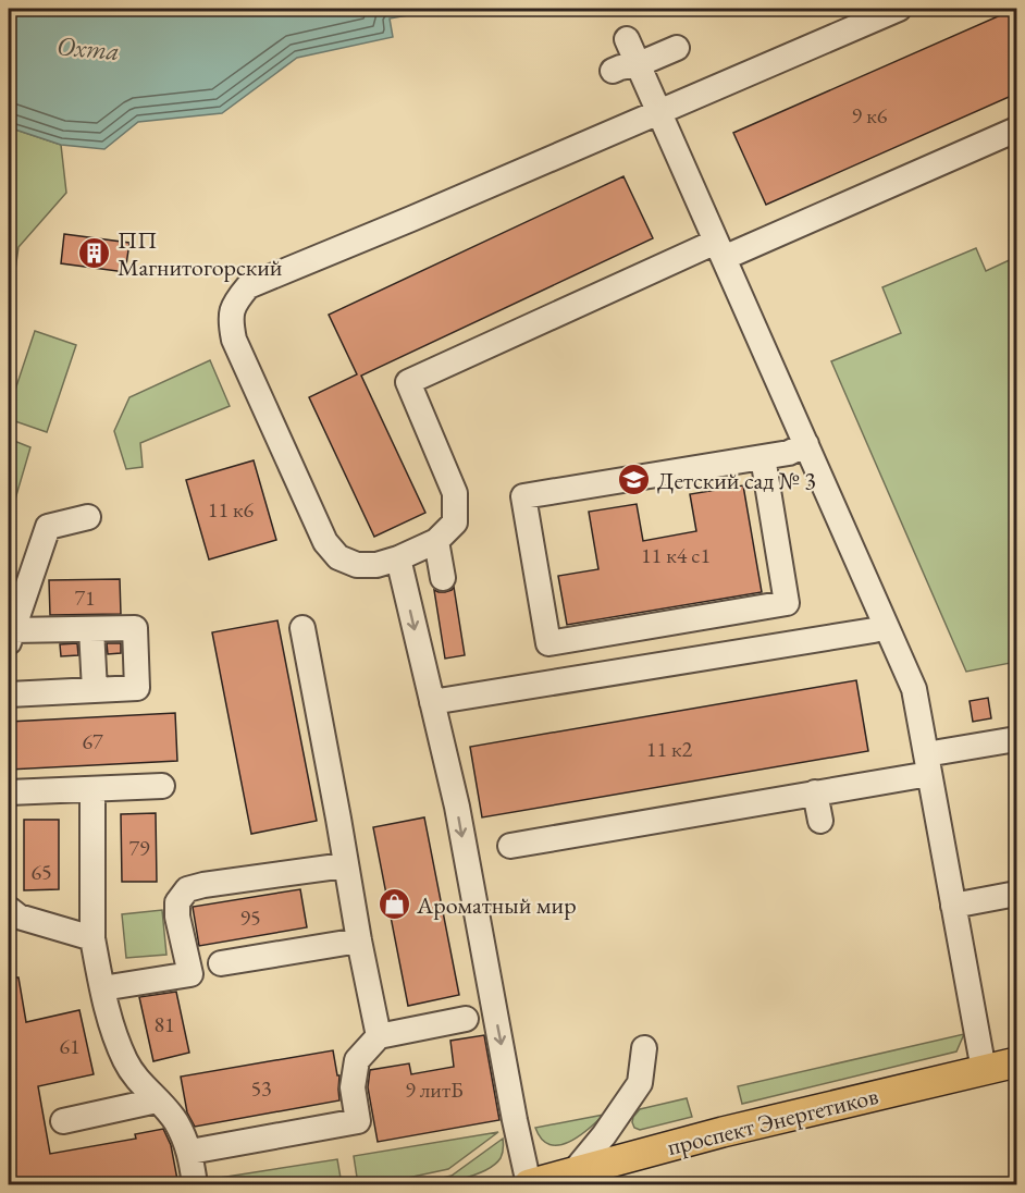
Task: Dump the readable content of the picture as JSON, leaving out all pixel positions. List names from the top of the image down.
{
  "streets": {
    "main road": ["проспект Энергетиков"]
  },
  "water": ["Охта"],
  "places": {
    "building": ["ПП Магнитогорский"],
    "school or university": ["Детский сад № 3"],
    "shop": ["Ароматный мир"]
  },
  "house_numbers": [
    "9 к6",
    "11 к6",
    "11 к4 с1",
    "71",
    "67",
    "11 к2",
    "79",
    "65",
    "95",
    "81",
    "61",
    "53",
    "9 литБ"
  ]
}
